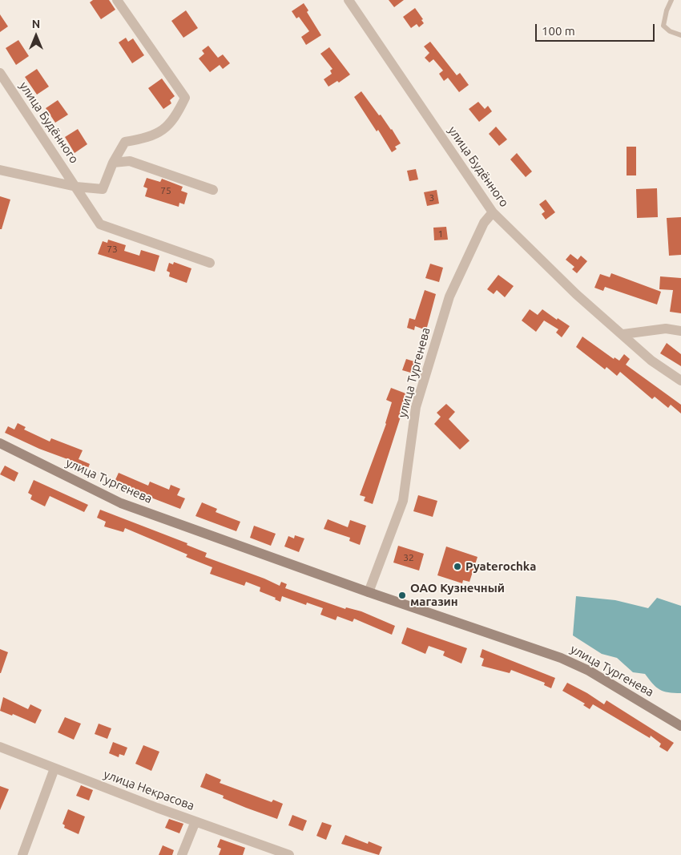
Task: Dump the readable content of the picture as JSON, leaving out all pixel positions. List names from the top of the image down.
{
  "streets": {
    "street": ["улица Будённого", "улица Тургенева", "улица Некрасова"]
  },
  "crossings": [
    ["улица Будённого", "улица Тургенева"]
  ],
  "places": ["Pyaterochka", "ОАО Кузнечный магазин"],
  "house_numbers": [
    "75",
    "3",
    "1",
    "73",
    "32"
  ],
  "scale_bar": "100 m",
  "north": "top"
}
